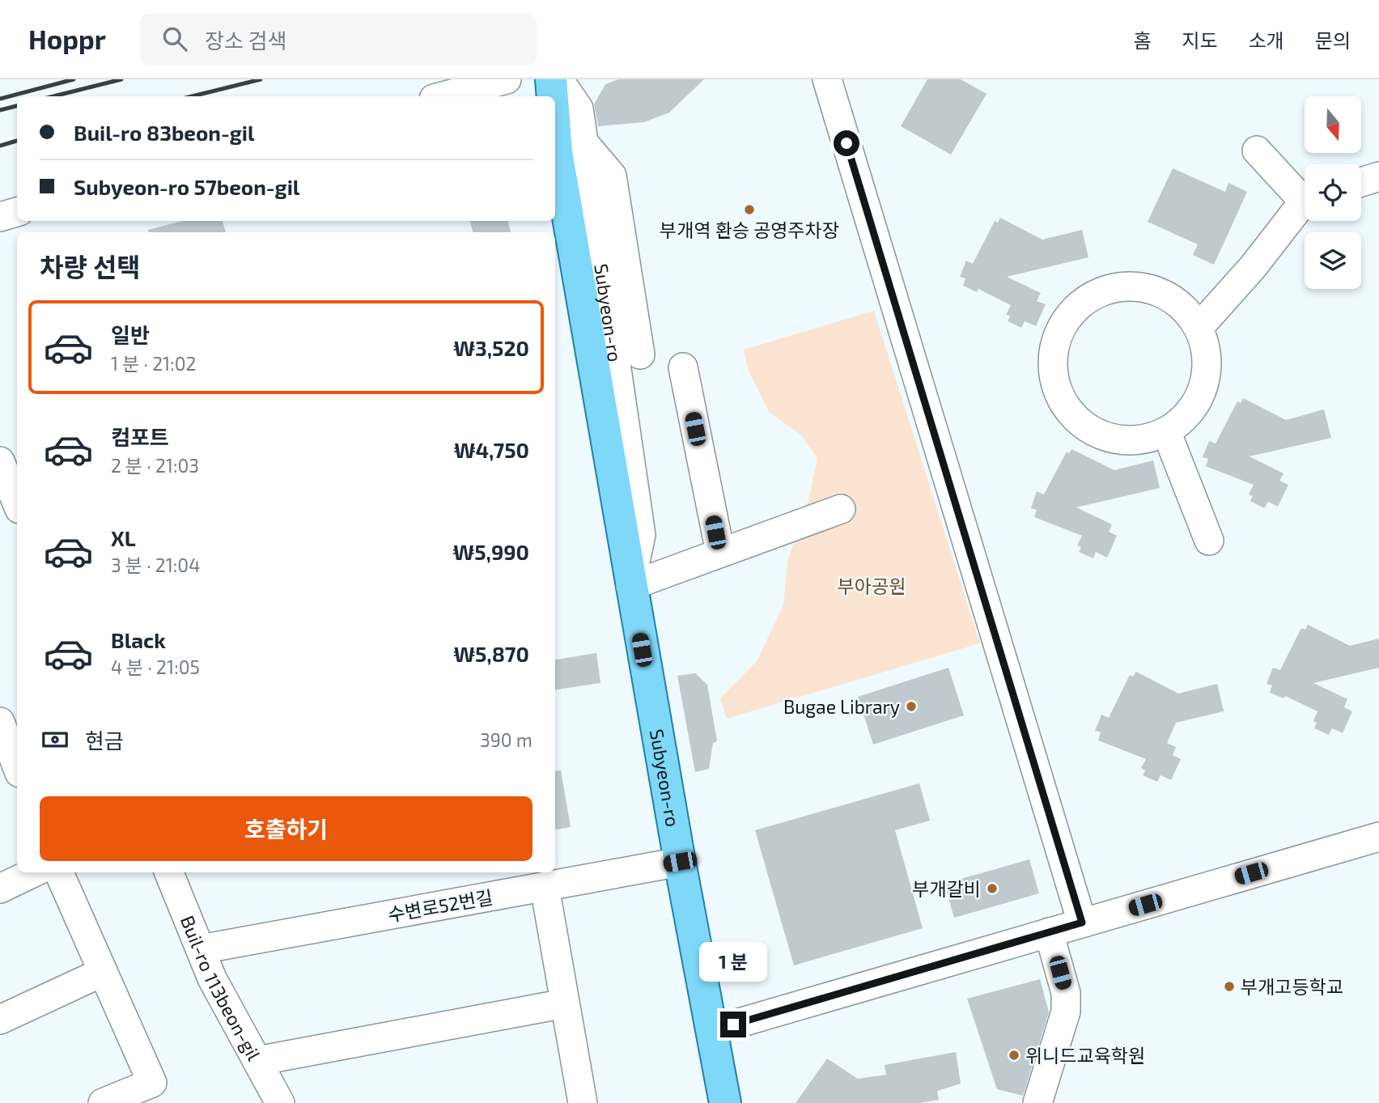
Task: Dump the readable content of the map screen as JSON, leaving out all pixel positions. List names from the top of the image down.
{
  "streets": {
    "main road": ["Subyeon-ro"],
    "street": ["수변로52번길", "Buil-ro 113beon-gil"]
  },
  "crossings": [
    ["Subyeon-ro", "수변로52번길"],
    ["수변로52번길", "Buil-ro 113beon-gil"]
  ],
  "parks": ["부아공원"],
  "places": [
    "부개역 환승 공영주차장",
    "Bugae Library",
    "부개갈비",
    "부개고등학교",
    "위니드교육학원"
  ],
  "north": "bottom",
  "page": {
    "header": "Hoppr",
    "search": "장소 검색",
    "nav": [
      "홈",
      "지도",
      "소개",
      "문의"
    ],
    "banner": ["Buil-ro 83beon-gil", "Subyeon-ro 57beon-gil"],
    "heading": "차량 선택",
    "list": [
      {
        "name": "일반",
        "note": "1 분 · 21:02",
        "value": "₩3,520"
      },
      {
        "name": "컴포트",
        "note": "2 분 · 21:03",
        "value": "₩4,750"
      },
      {
        "name": "XL",
        "note": "3 분 · 21:04",
        "value": "₩5,990"
      },
      {
        "name": "Black",
        "note": "4 분 · 21:05",
        "value": "₩5,870"
      }
    ],
    "pay": ["현금", "390 m"],
    "buttons": "호출하기",
    "bubble": "1 분"
  }
}
